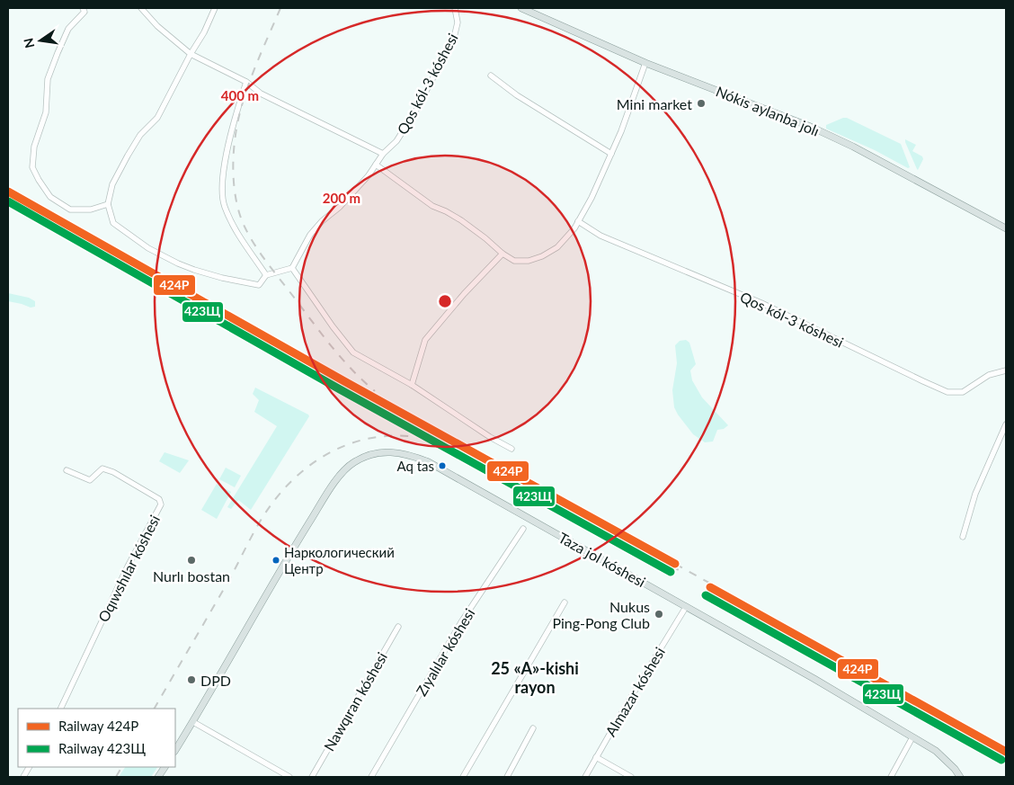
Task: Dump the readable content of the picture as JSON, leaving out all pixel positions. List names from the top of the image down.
{
  "streets": {
    "main road": ["Nókis aylanba jolı", "Taza jol kóshesi"],
    "street": [
      "Qos kól-3 kóshesi",
      "Oqıwshılar kóshesi",
      "Zıyalılar kóshesi",
      "Almazar kóshesi",
      "Nawqıran kóshesi"
    ]
  },
  "crossings": [
    ["Taza jol kóshesi", "Almazar kóshesi"]
  ],
  "districts": ["25 «A»-kishi rayon"],
  "places": [
    "Mini market",
    "Aq tas",
    "Nurlı bostan",
    "Наркологический Центр",
    "Nukus Ping-Pong Club",
    "DPD"
  ],
  "lines": ["rail line 424Р", "rail line 423Щ"],
  "legend": ["Railway 424Р", "Railway 423Щ"],
  "north": "left",
  "rings": ["400 m", "200 m"]
}
